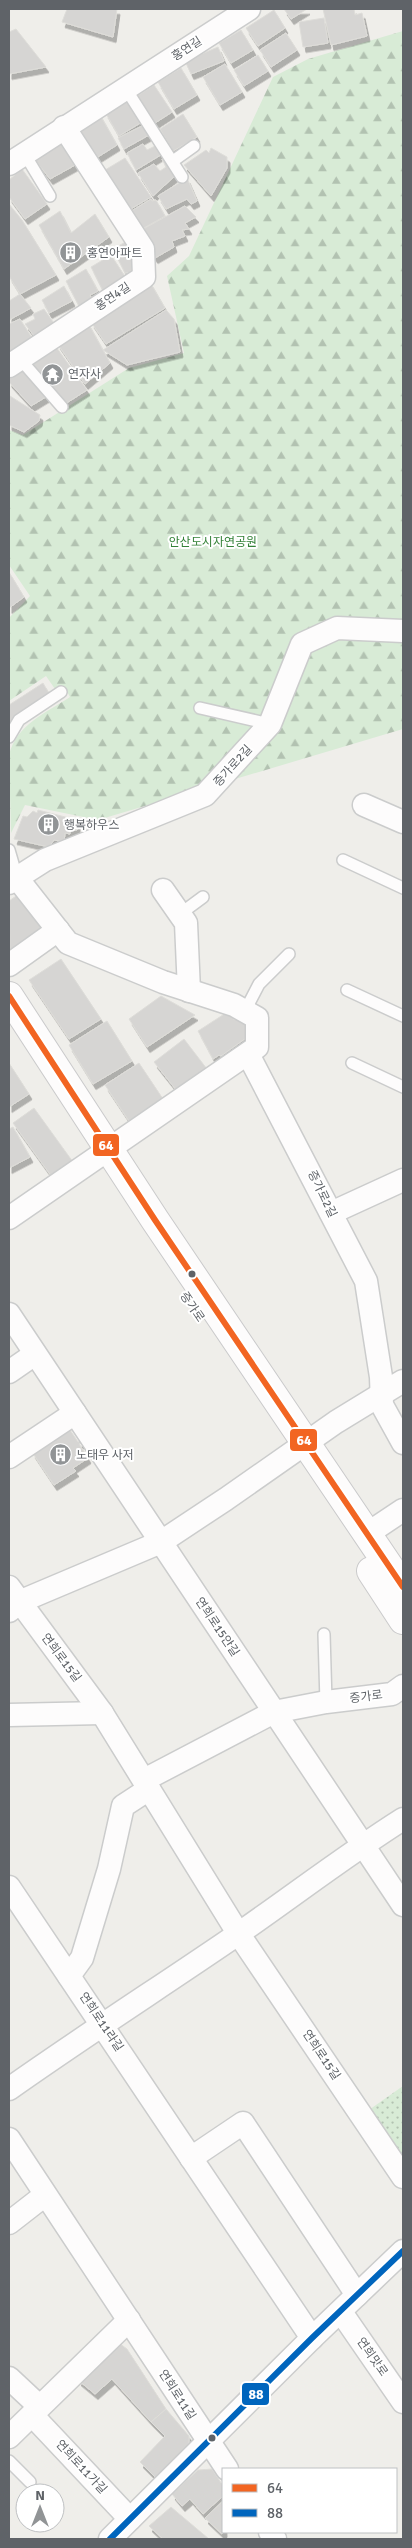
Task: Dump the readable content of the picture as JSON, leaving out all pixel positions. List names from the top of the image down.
{
  "streets": {
    "main road": ["증가로"],
    "street": [
      "홍연길",
      "홍연4길",
      "증가로2길",
      "연희로15안길",
      "연희로15길",
      "연희로11라길",
      "연희맛로",
      "연희로11길",
      "연희로11가길"
    ]
  },
  "crossings": [
    ["홍연길", "홍연4길"],
    ["증가로", "연희로15안길"]
  ],
  "parks": ["안산도시자연공원"],
  "places": {
    "building": ["홍연아파트", "행복하우스", "노태우 사저"],
    "temple": ["연자사"]
  },
  "lines": ["transit line 64", "transit line 88"],
  "legend": ["64", "88"],
  "north": "top"
}
